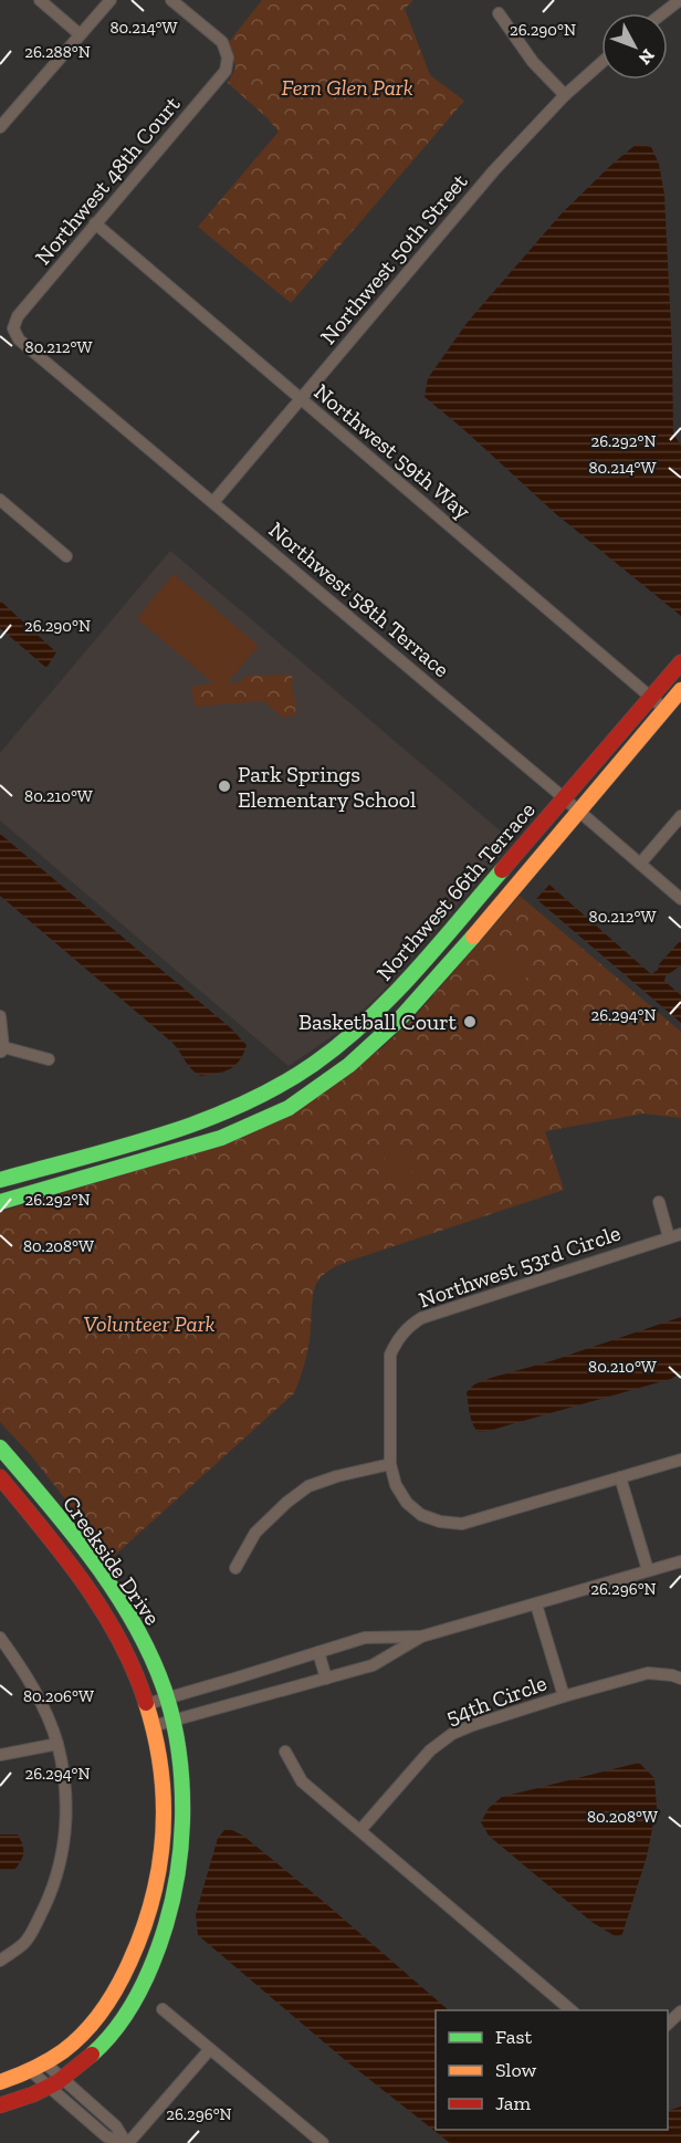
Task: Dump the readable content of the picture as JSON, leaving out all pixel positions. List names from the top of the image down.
{
  "streets": {
    "street": [
      "Northwest 48th Court",
      "Northwest 50th Street",
      "Northwest 59th Way",
      "Northwest 58th Terrace",
      "Northwest 66th Terrace",
      "Northwest 53rd Circle",
      "Creekside Drive",
      "54th Circle"
    ]
  },
  "crossings": [
    ["Northwest 48th Court", "Northwest 59th Way"],
    ["Northwest 48th Court", "Northwest 58th Terrace"],
    ["Northwest 50th Street", "Northwest 59th Way"],
    ["Northwest 50th Street", "Northwest 58th Terrace"],
    ["Northwest 59th Way", "Northwest 66th Terrace"],
    ["Northwest 58th Terrace", "Northwest 66th Terrace"]
  ],
  "parks": ["Fern Glen Park", "Volunteer Park"],
  "places": ["Park Springs Elementary School", "Basketball Court"],
  "legend": ["Fast", "Slow", "Jam"],
  "north": "bottom right",
  "coordinates": [
    "80.214°W",
    "26.290°N",
    "26.288°N",
    "80.212°W",
    "26.292°N",
    "80.210°W",
    "26.294°N",
    "80.208°W",
    "26.296°N",
    "80.206°W"
  ]
}
